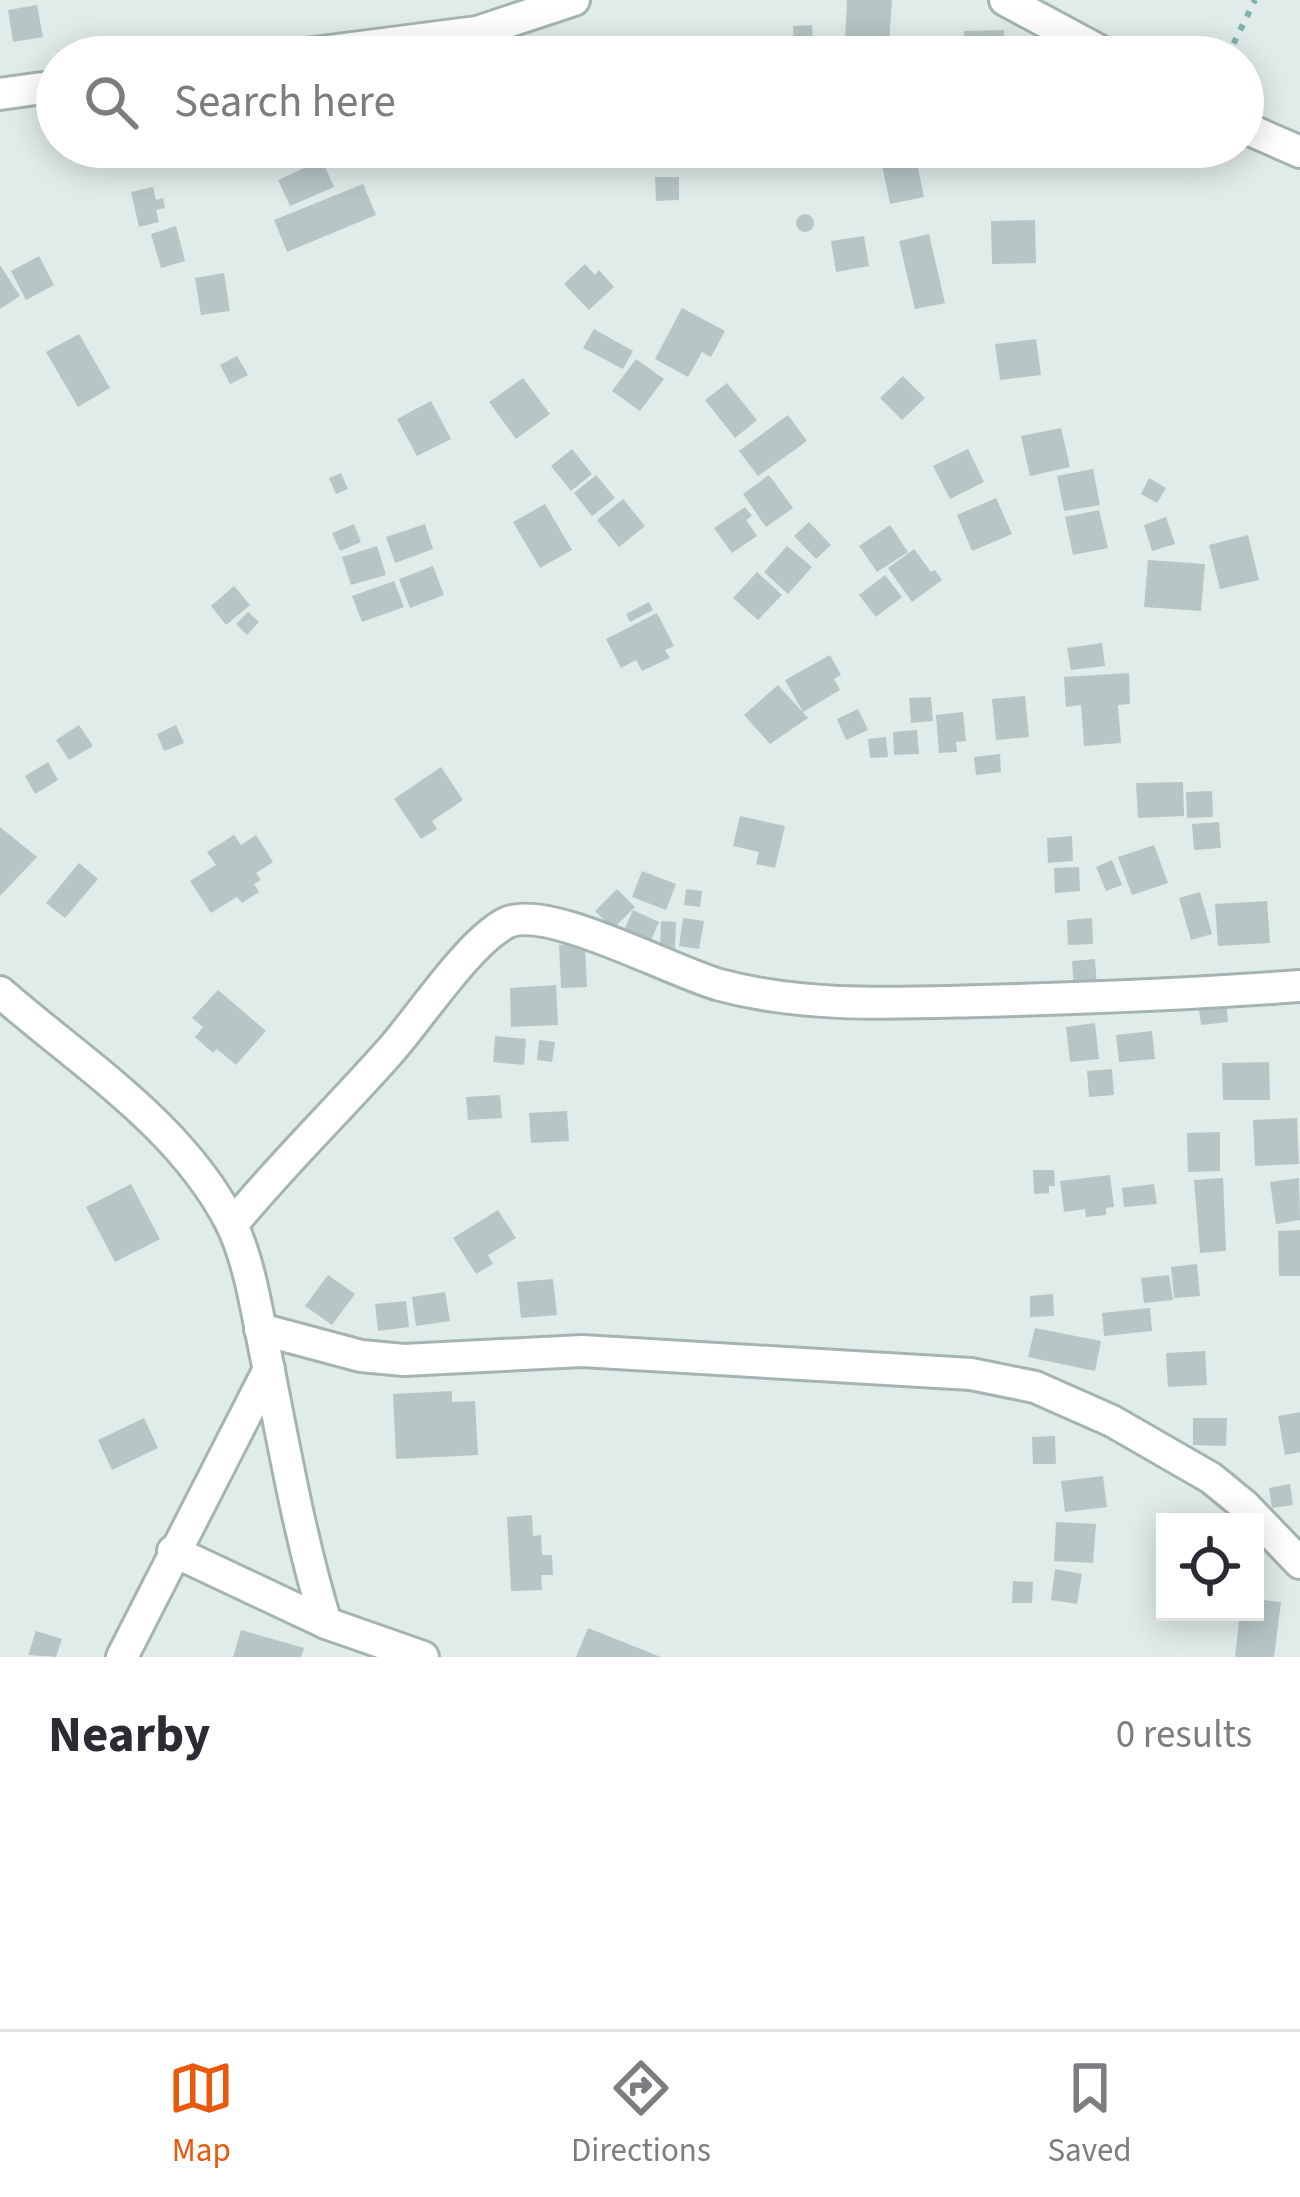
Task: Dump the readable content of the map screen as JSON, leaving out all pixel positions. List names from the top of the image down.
{
  "page": {
    "search": "Search here",
    "heading": ["Nearby", "0 results"],
    "nav": ["Map", "Directions", "Saved"]
  }
}
